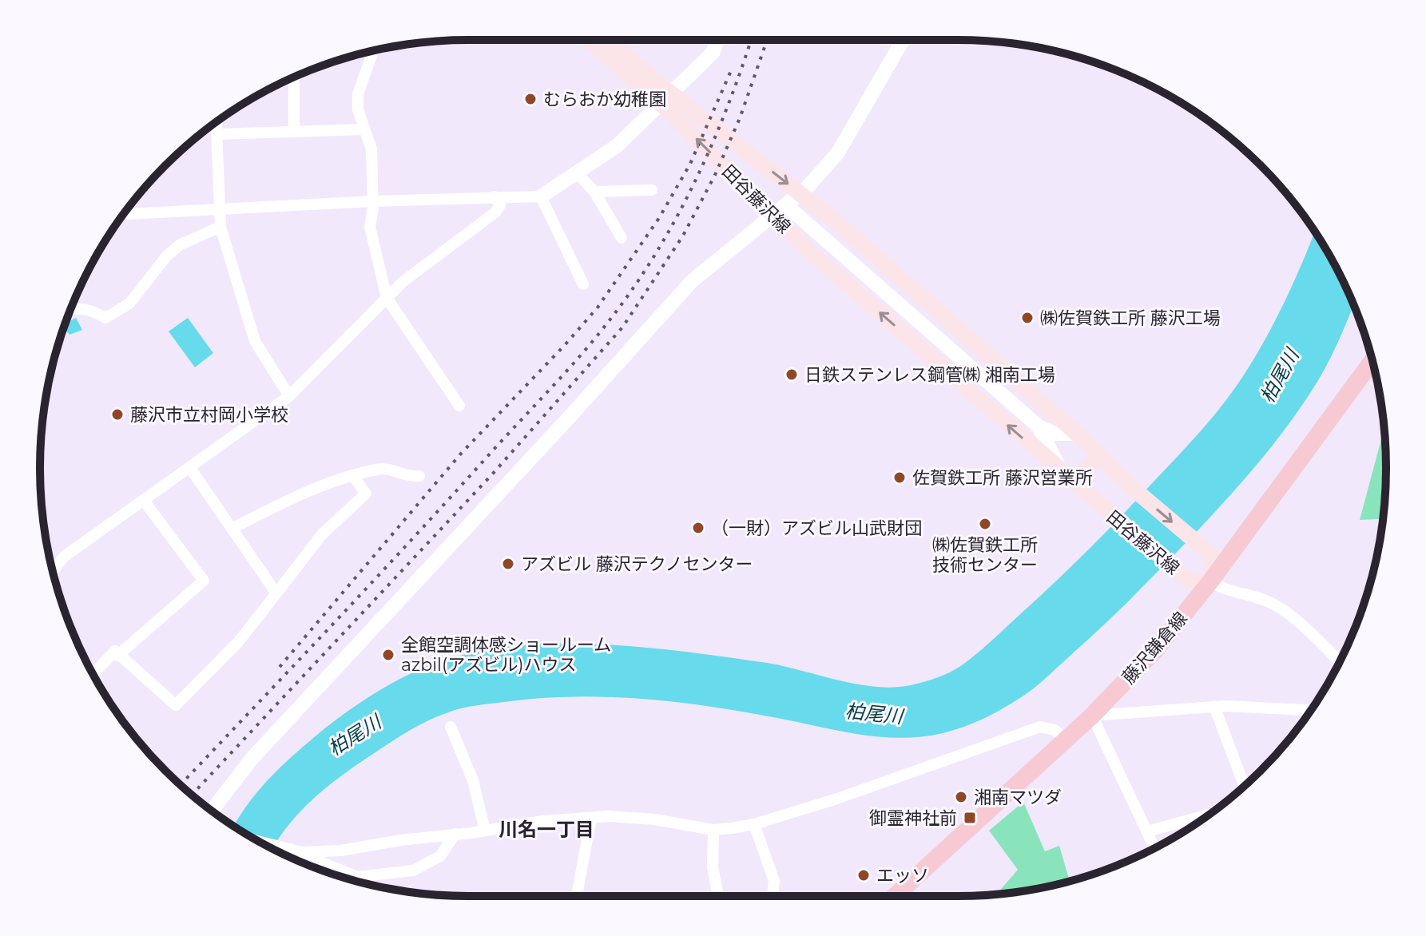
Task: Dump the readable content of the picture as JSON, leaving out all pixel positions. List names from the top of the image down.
{
  "streets": {
    "main road": ["田谷藤沢線", "藤沢鎌倉線"]
  },
  "crossings": [
    ["田谷藤沢線", "藤沢鎌倉線"]
  ],
  "districts": ["川名一丁目"],
  "water": ["柏尾川"],
  "places": {
    "other": [
      "むらおか幼稚園",
      "㈱佐賀鉄工所 藤沢工場",
      "日鉄ステンレス鋼管㈱ 湘南工場",
      "藤沢市立村岡小学校",
      "佐賀鉄工所 藤沢営業所",
      "㈱佐賀鉄工所 技術センター",
      "（一財）アズビル山武財団",
      "アズビル 藤沢テクノセンター",
      "全館空調体感ショールーム azbil(アズビル)ハウス",
      "湘南マツダ",
      "エッソ"
    ],
    "transit": ["御霊神社前"]
  }
}
